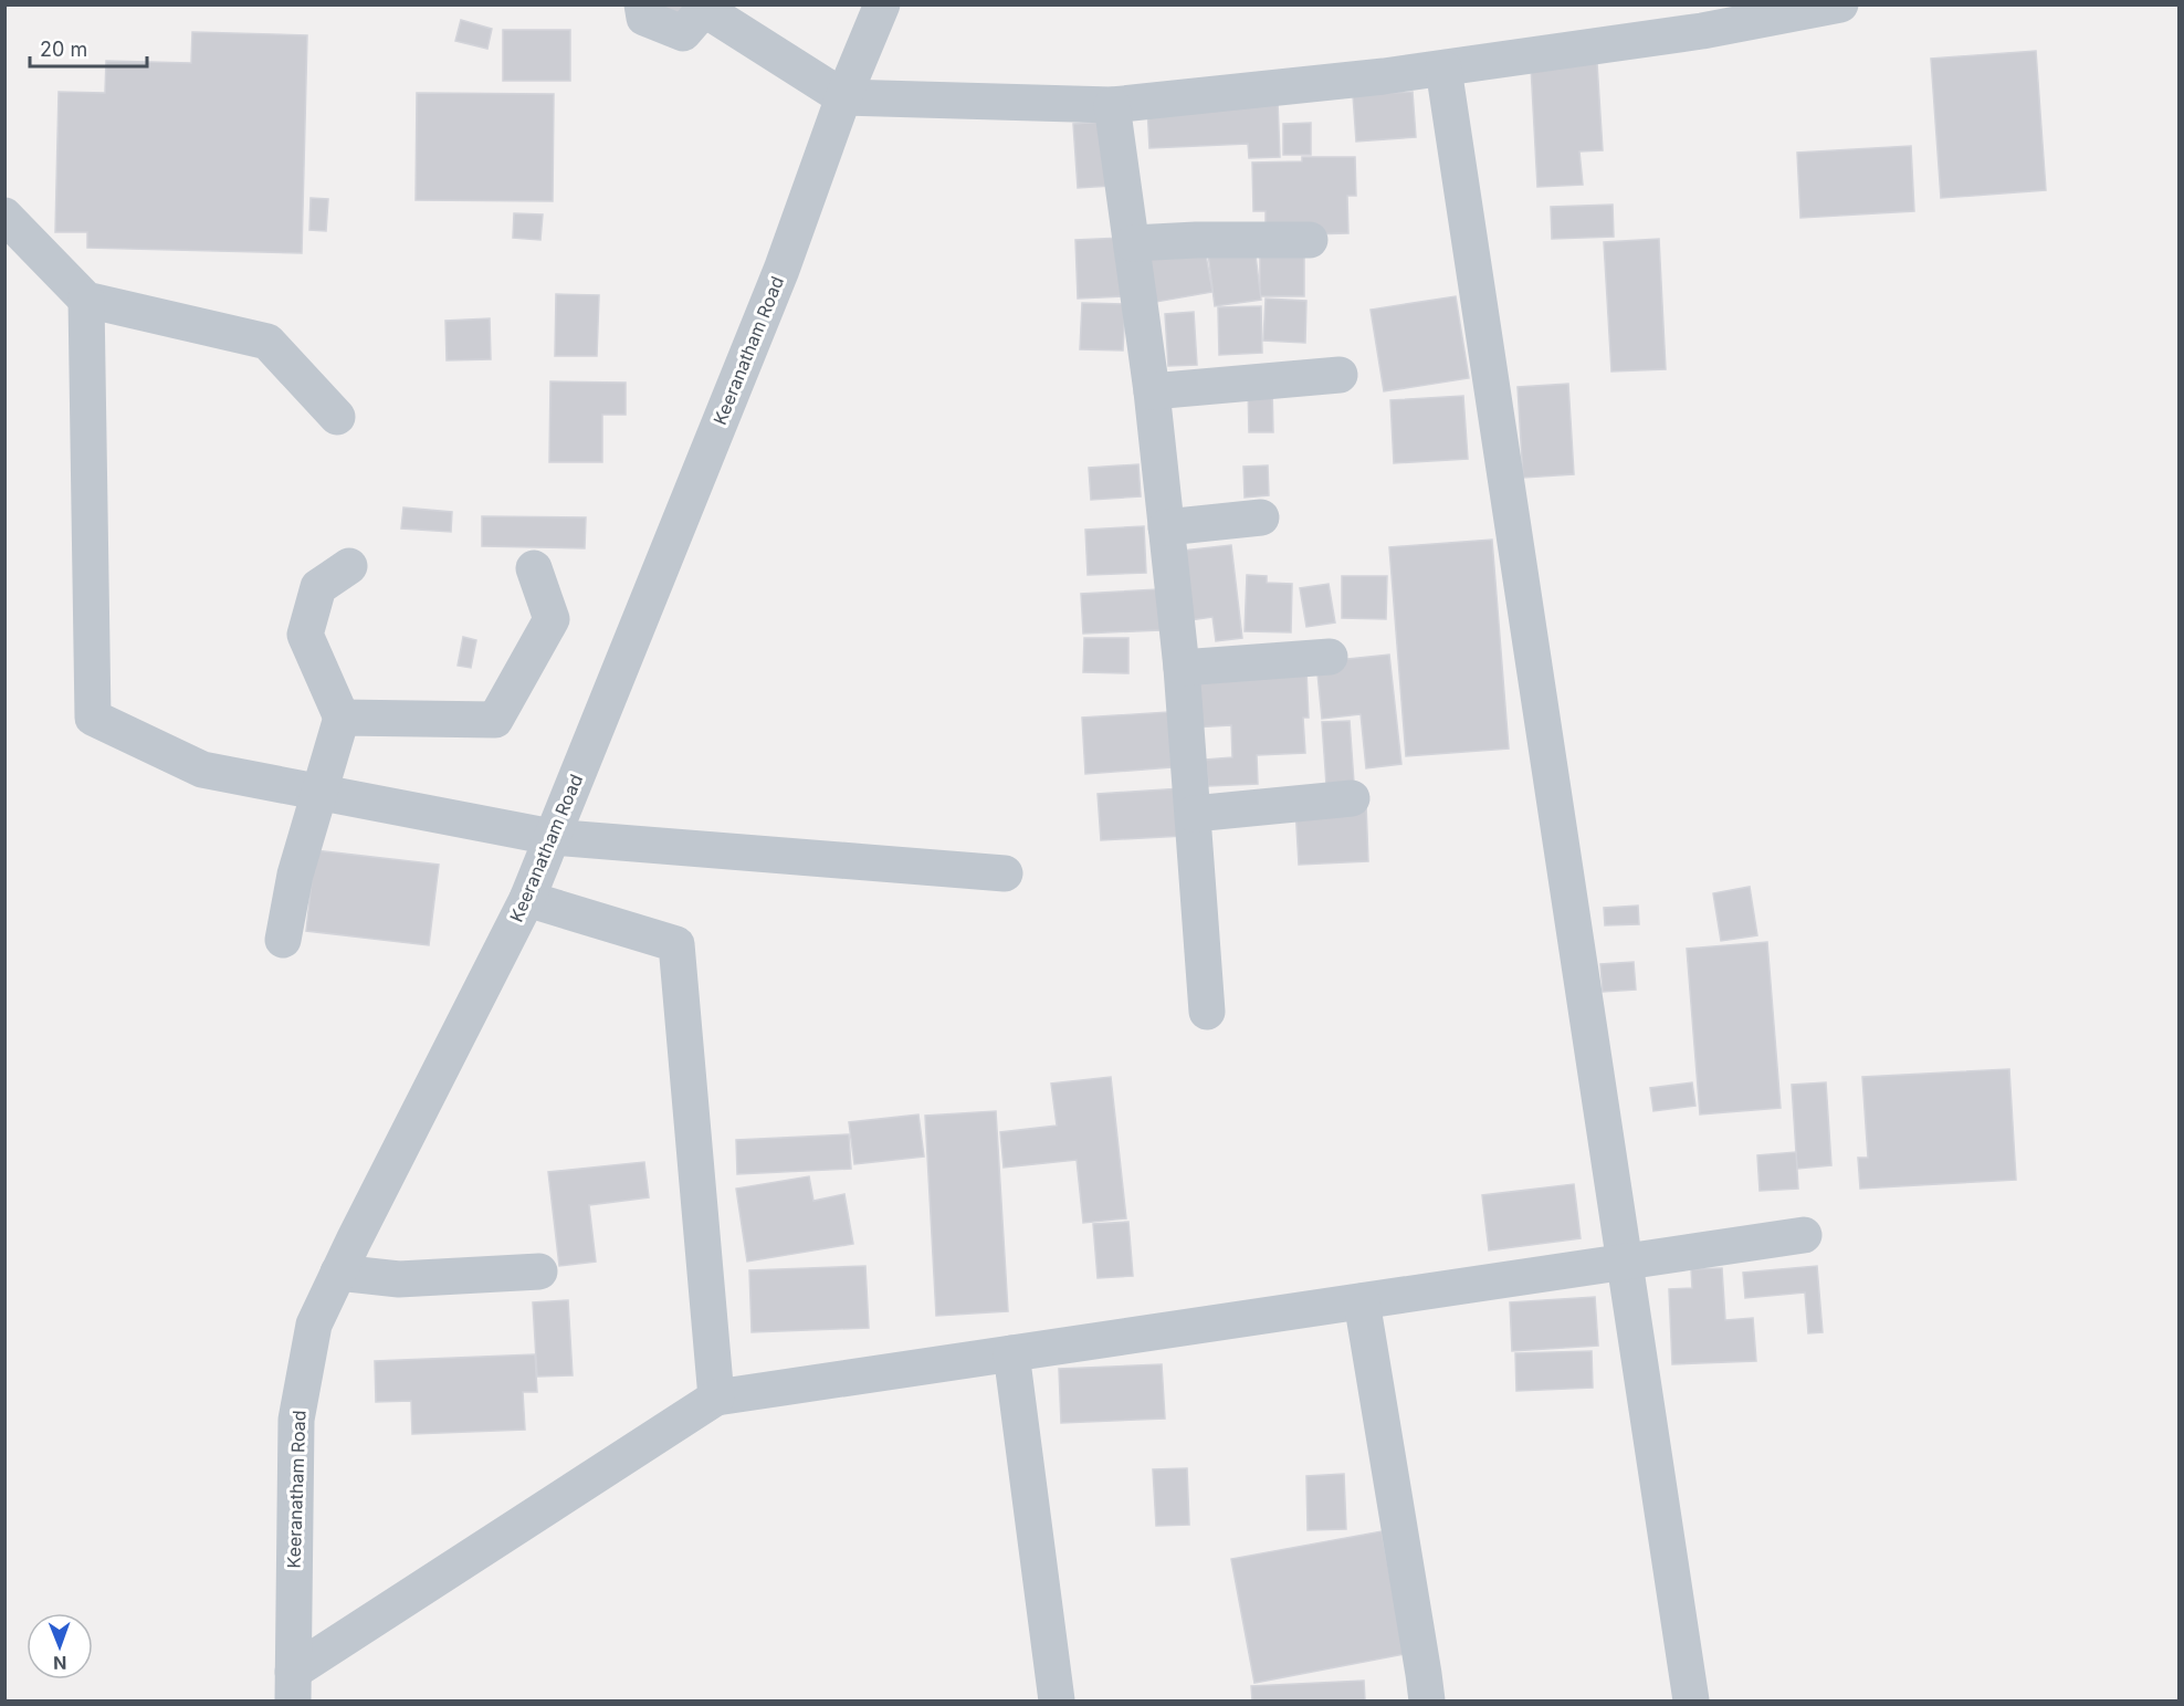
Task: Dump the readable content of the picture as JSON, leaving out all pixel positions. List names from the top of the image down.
{
  "streets": {
    "street": ["Keeranatham Road"]
  },
  "scale_bar": "20 m",
  "north": "bottom"
}
